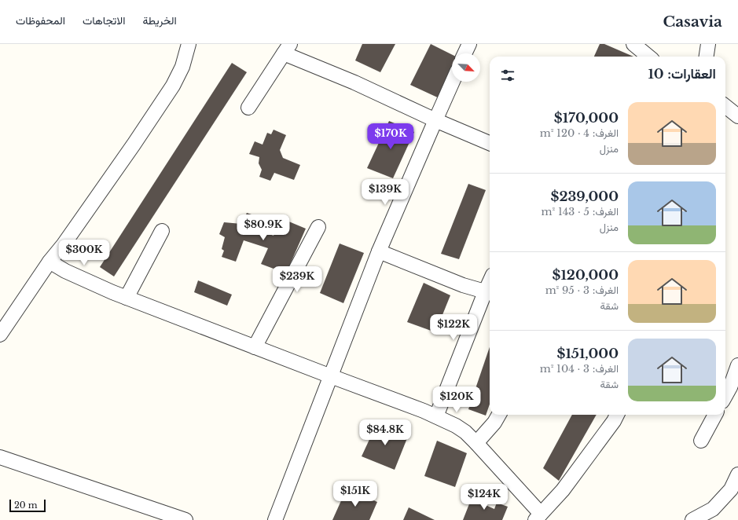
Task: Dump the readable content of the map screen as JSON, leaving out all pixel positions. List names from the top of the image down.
{
  "scale_bar": "20 m",
  "north": "bottom right",
  "page": {
    "header": "Casavia",
    "nav": ["الخريطة", "الاتجاهات", "المحفوظات"],
    "heading": "العقارات: 10",
    "list": [
      {
        "name": "$170,000",
        "note": "الغرف: 4 · 120 m² · منزل"
      },
      {
        "name": "$239,000",
        "note": "الغرف: 5 · 143 m² · منزل"
      },
      {
        "name": "$120,000",
        "note": "الغرف: 3 · 95 m² · شقة"
      },
      {
        "name": "$151,000",
        "note": "الغرف: 3 · 104 m² · شقة"
      }
    ],
    "price": [
      "$170K",
      "$139K",
      "$80.9K",
      "$300K",
      "$239K",
      "$122K",
      "$120K",
      "$84.8K",
      "$151K",
      "$124K"
    ],
    "scale": "20 m"
  }
}
